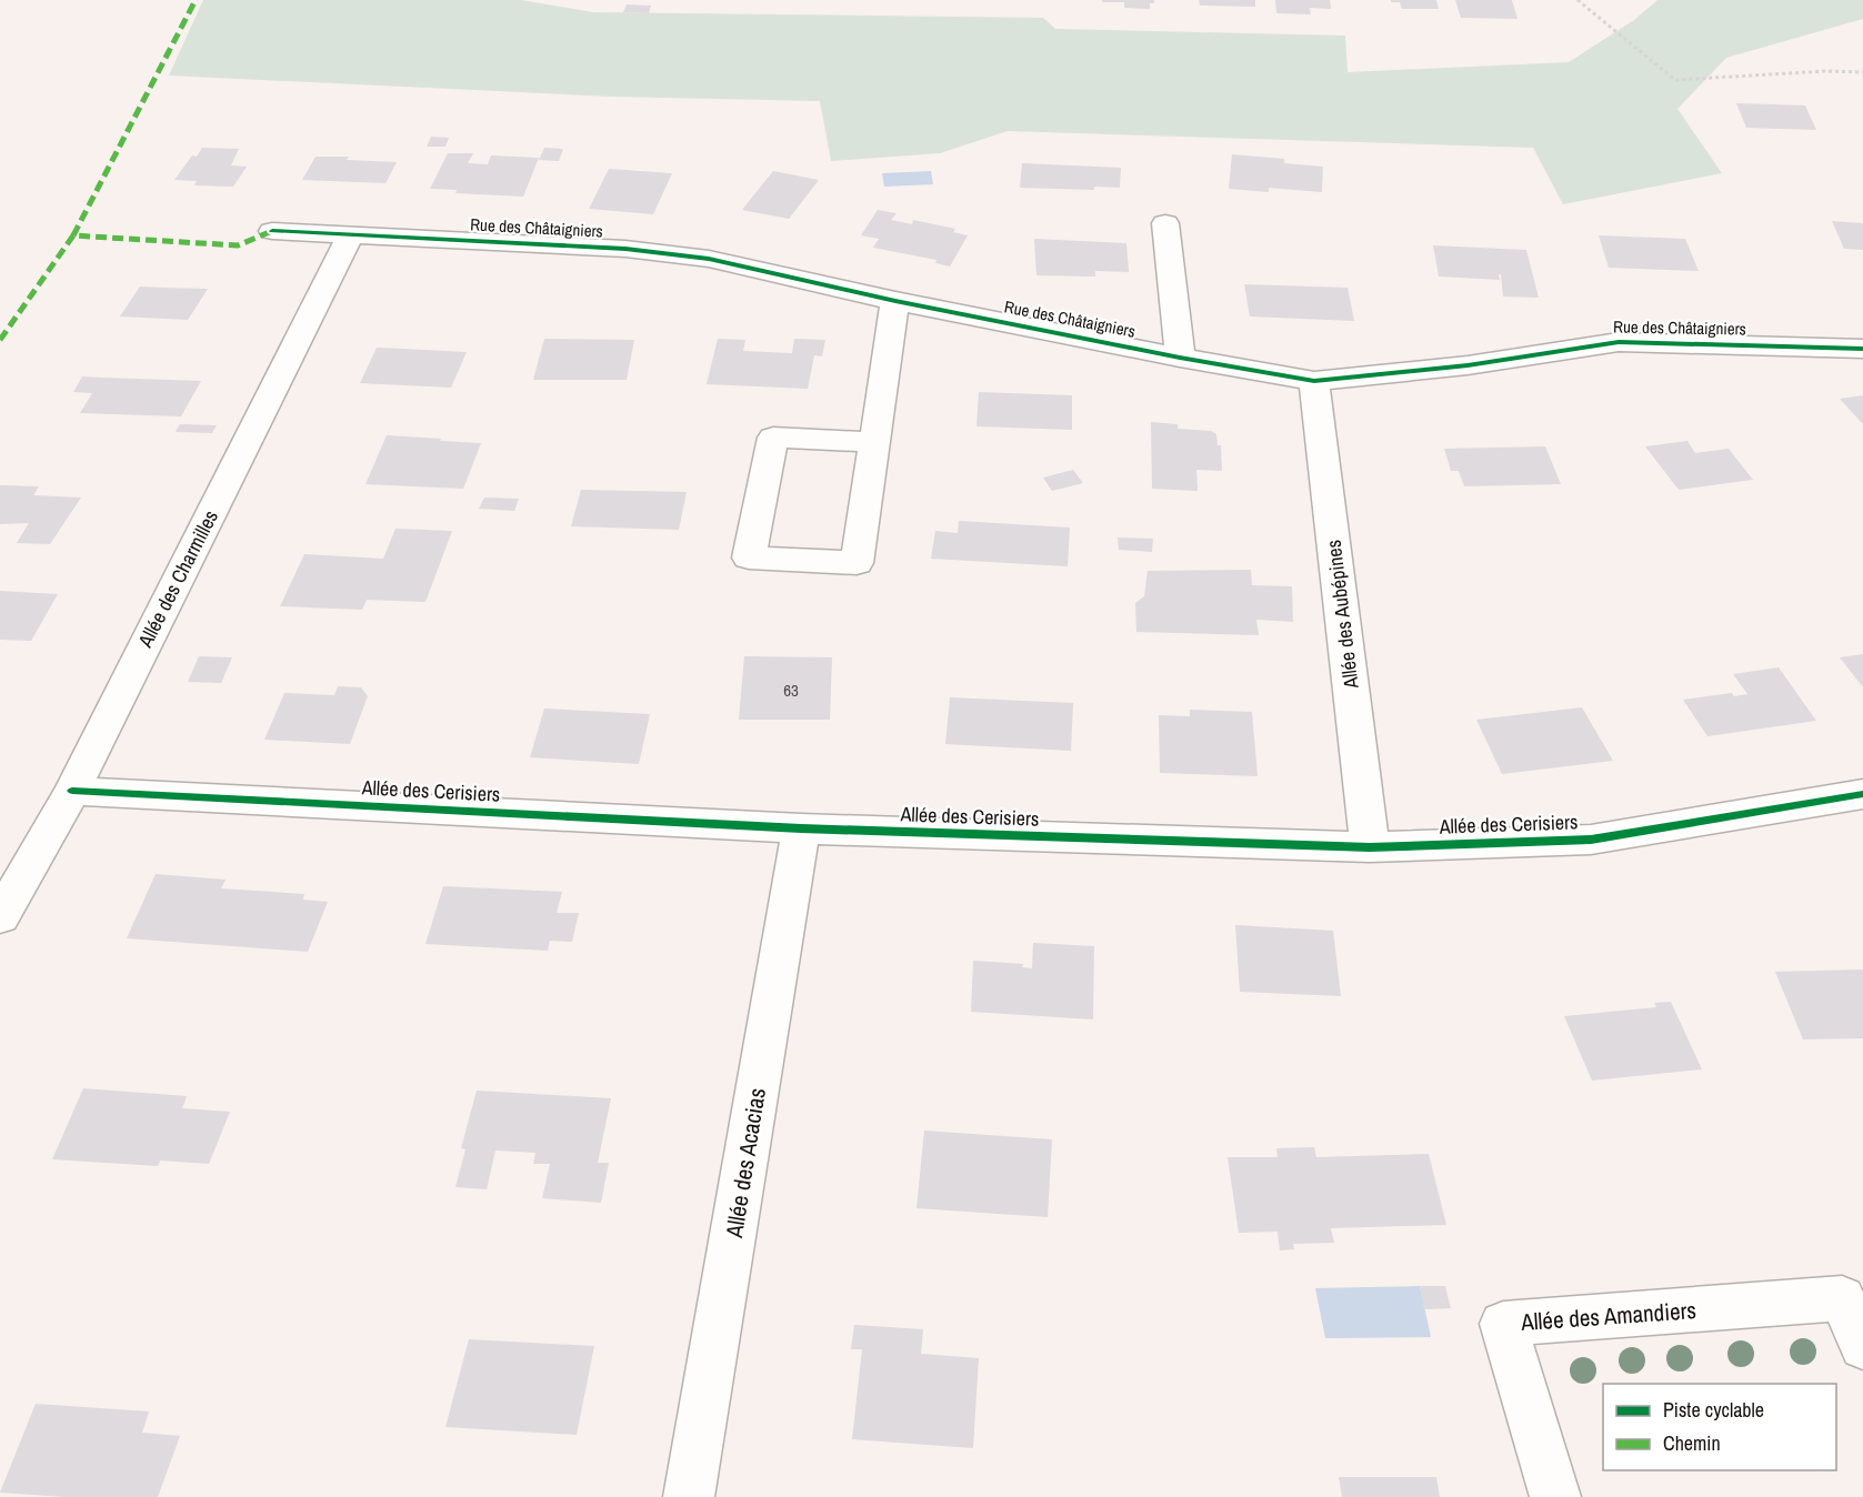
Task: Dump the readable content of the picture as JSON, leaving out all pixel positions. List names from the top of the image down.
{
  "streets": {
    "street": [
      "Rue des Châtaigniers",
      "Allée des Charmilles",
      "Allée des Aubépines",
      "Allée des Cerisiers",
      "Allée des Acacias",
      "Allée des Amandiers"
    ]
  },
  "crossings": [
    ["Rue des Châtaigniers", "Allée des Charmilles"],
    ["Rue des Châtaigniers", "Allée des Aubépines"],
    ["Allée des Charmilles", "Allée des Cerisiers"],
    ["Allée des Aubépines", "Allée des Cerisiers"],
    ["Allée des Cerisiers", "Allée des Acacias"]
  ],
  "house_numbers": ["63"],
  "legend": ["Piste cyclable", "Chemin"]
}
